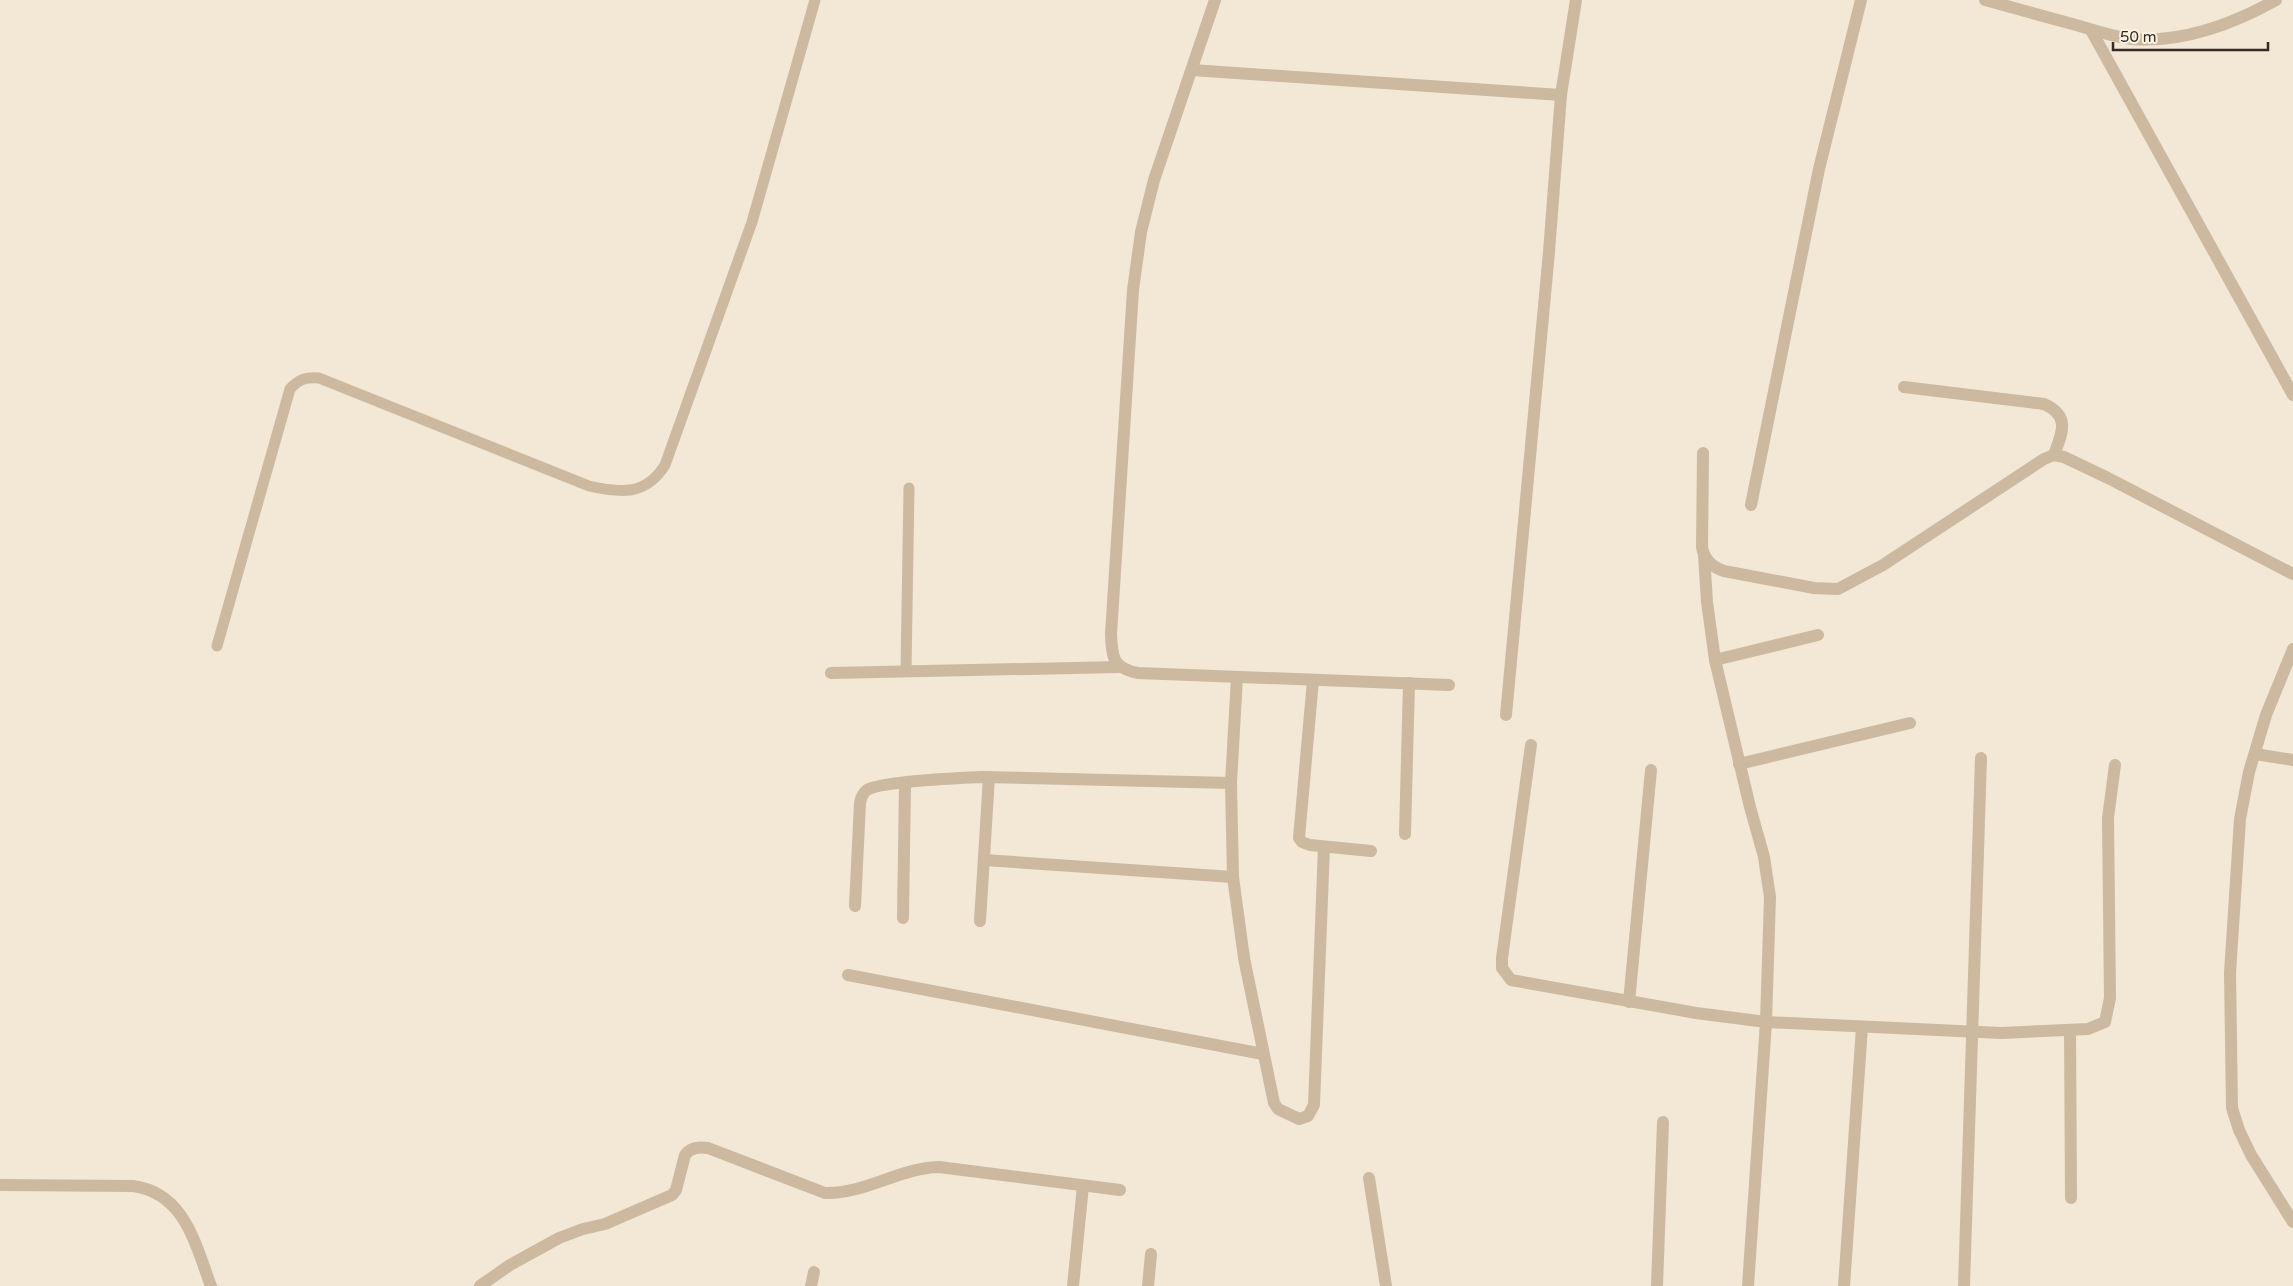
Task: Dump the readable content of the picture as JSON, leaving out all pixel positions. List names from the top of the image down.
{
  "scale_bar": "50 m"
}
